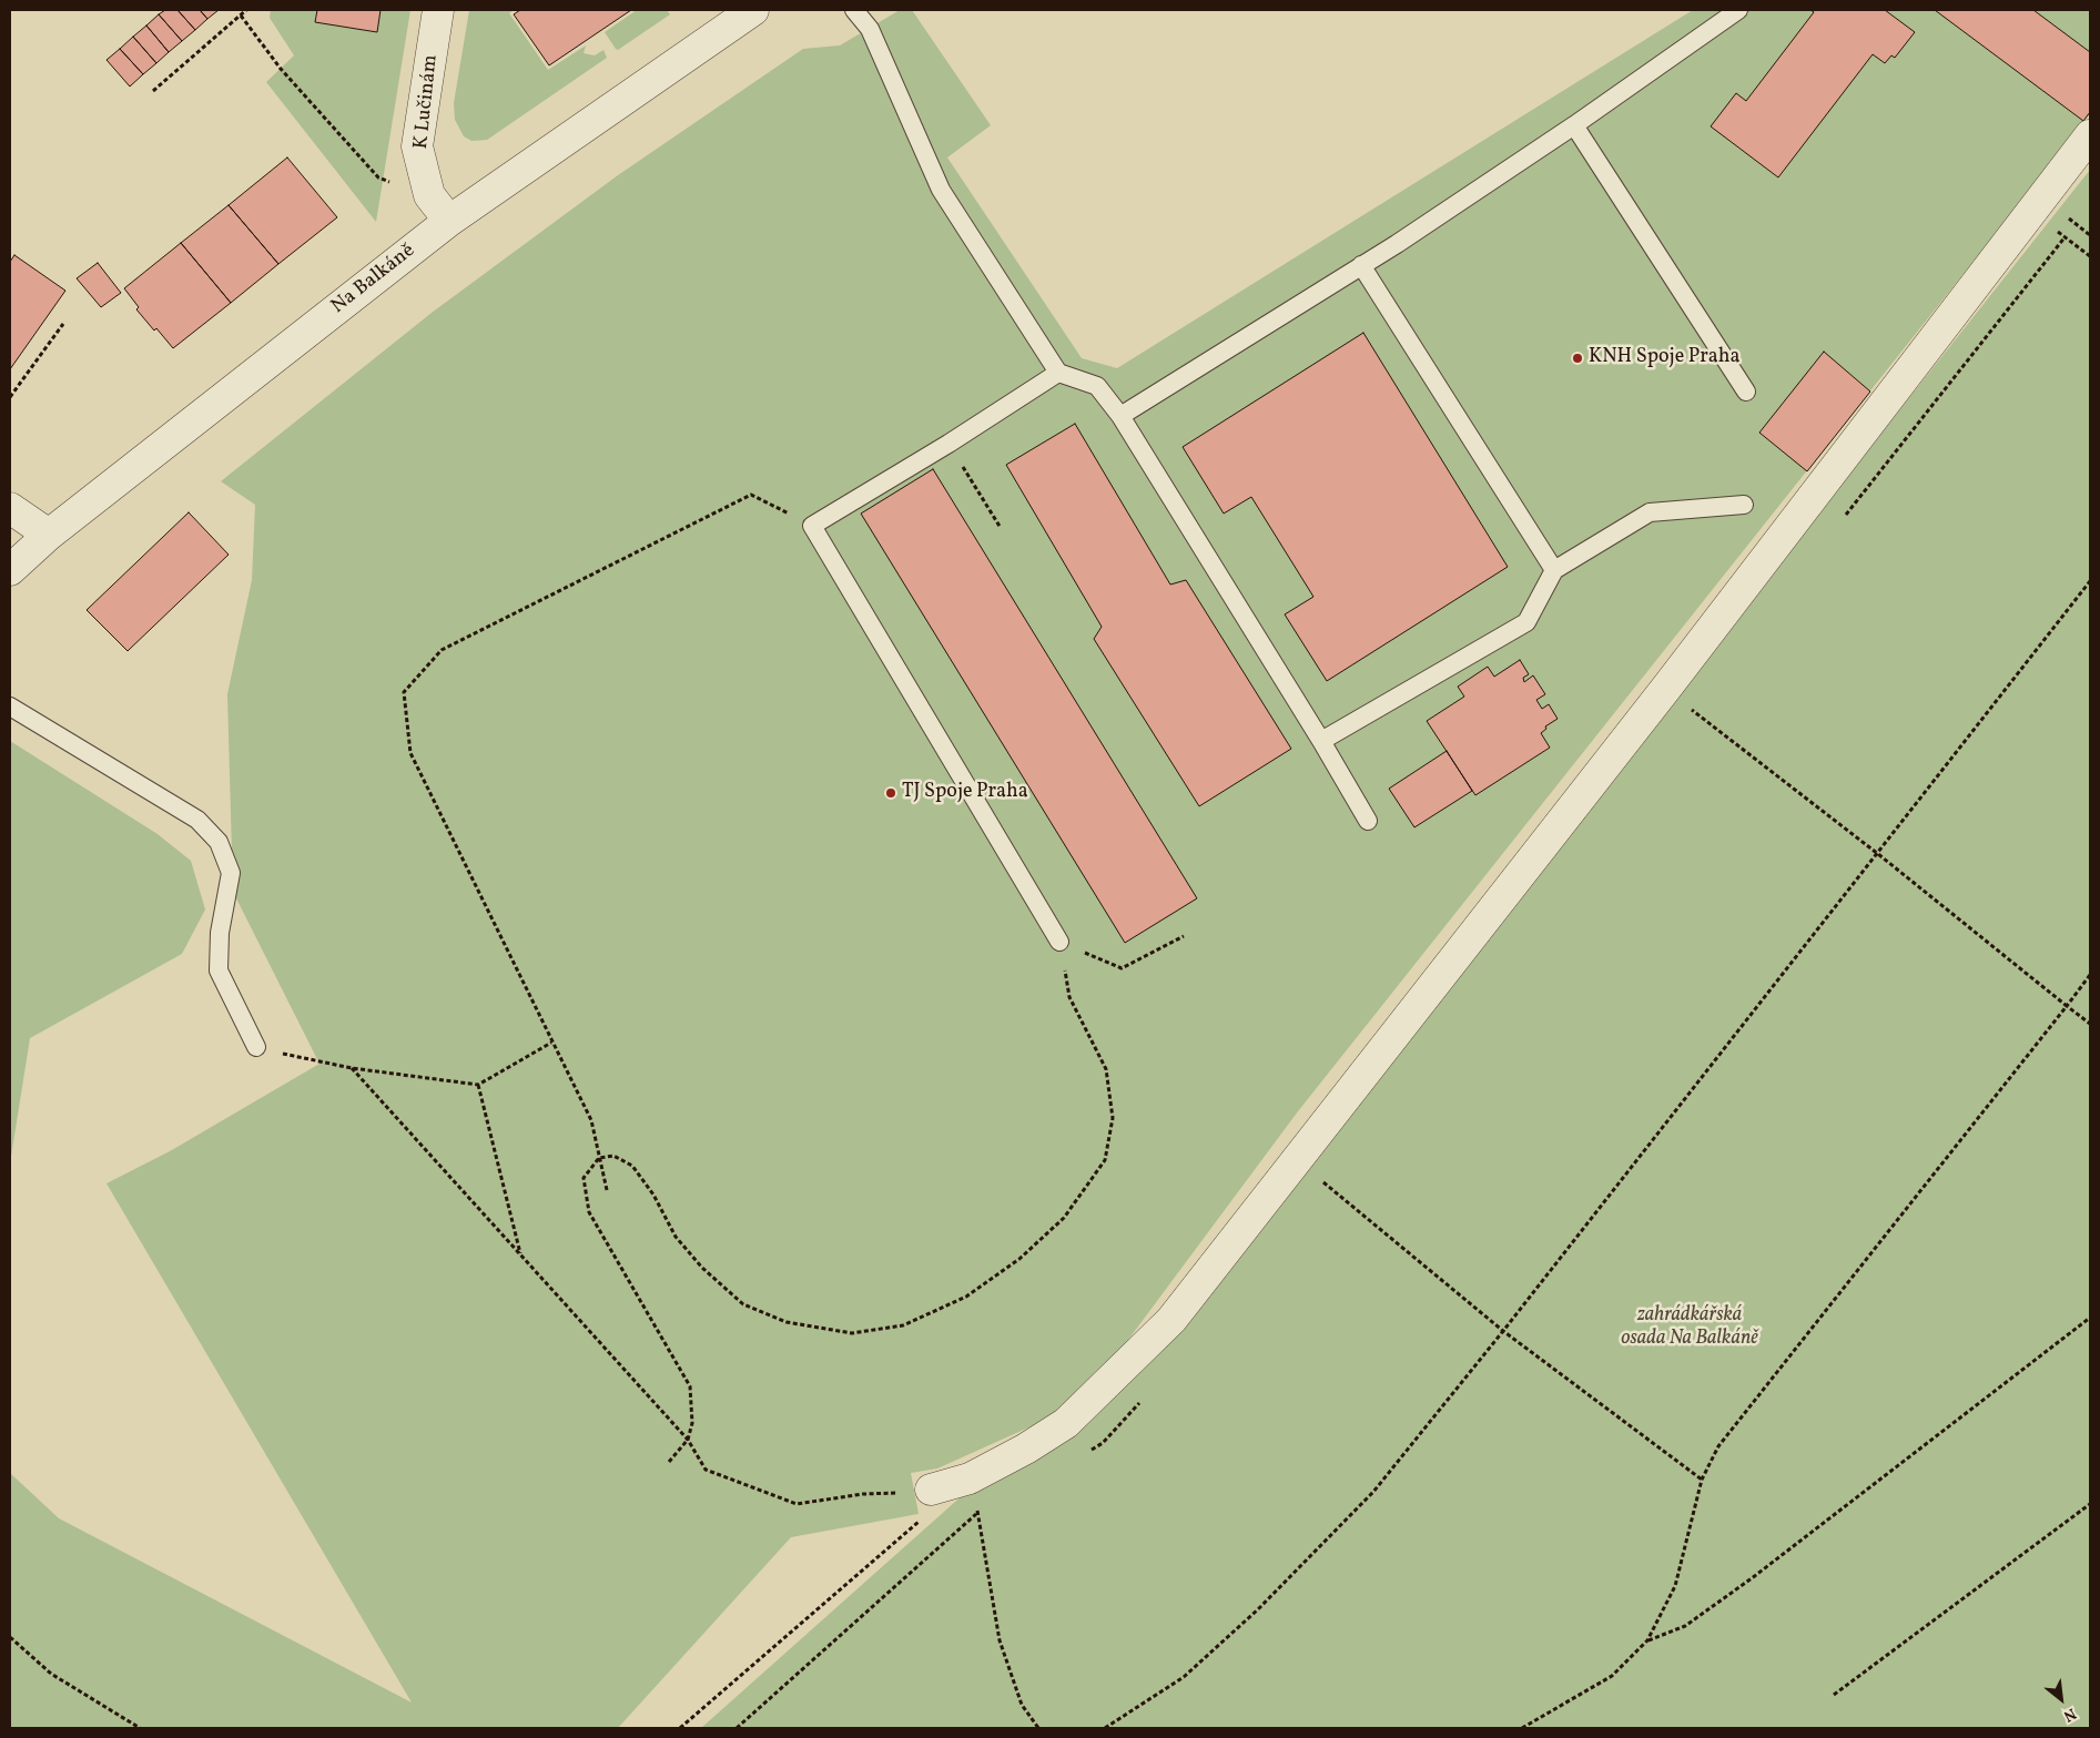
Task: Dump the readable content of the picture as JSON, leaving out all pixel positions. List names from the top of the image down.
{
  "streets": {
    "street": ["K Lučinám", "Na Balkáně"]
  },
  "crossings": [
    ["K Lučinám", "Na Balkáně"]
  ],
  "parks": ["zahrádkářská osada Na Balkáně"],
  "places": ["KNH Spoje Praha", "TJ Spoje Praha"],
  "north": "bottom right"
}
